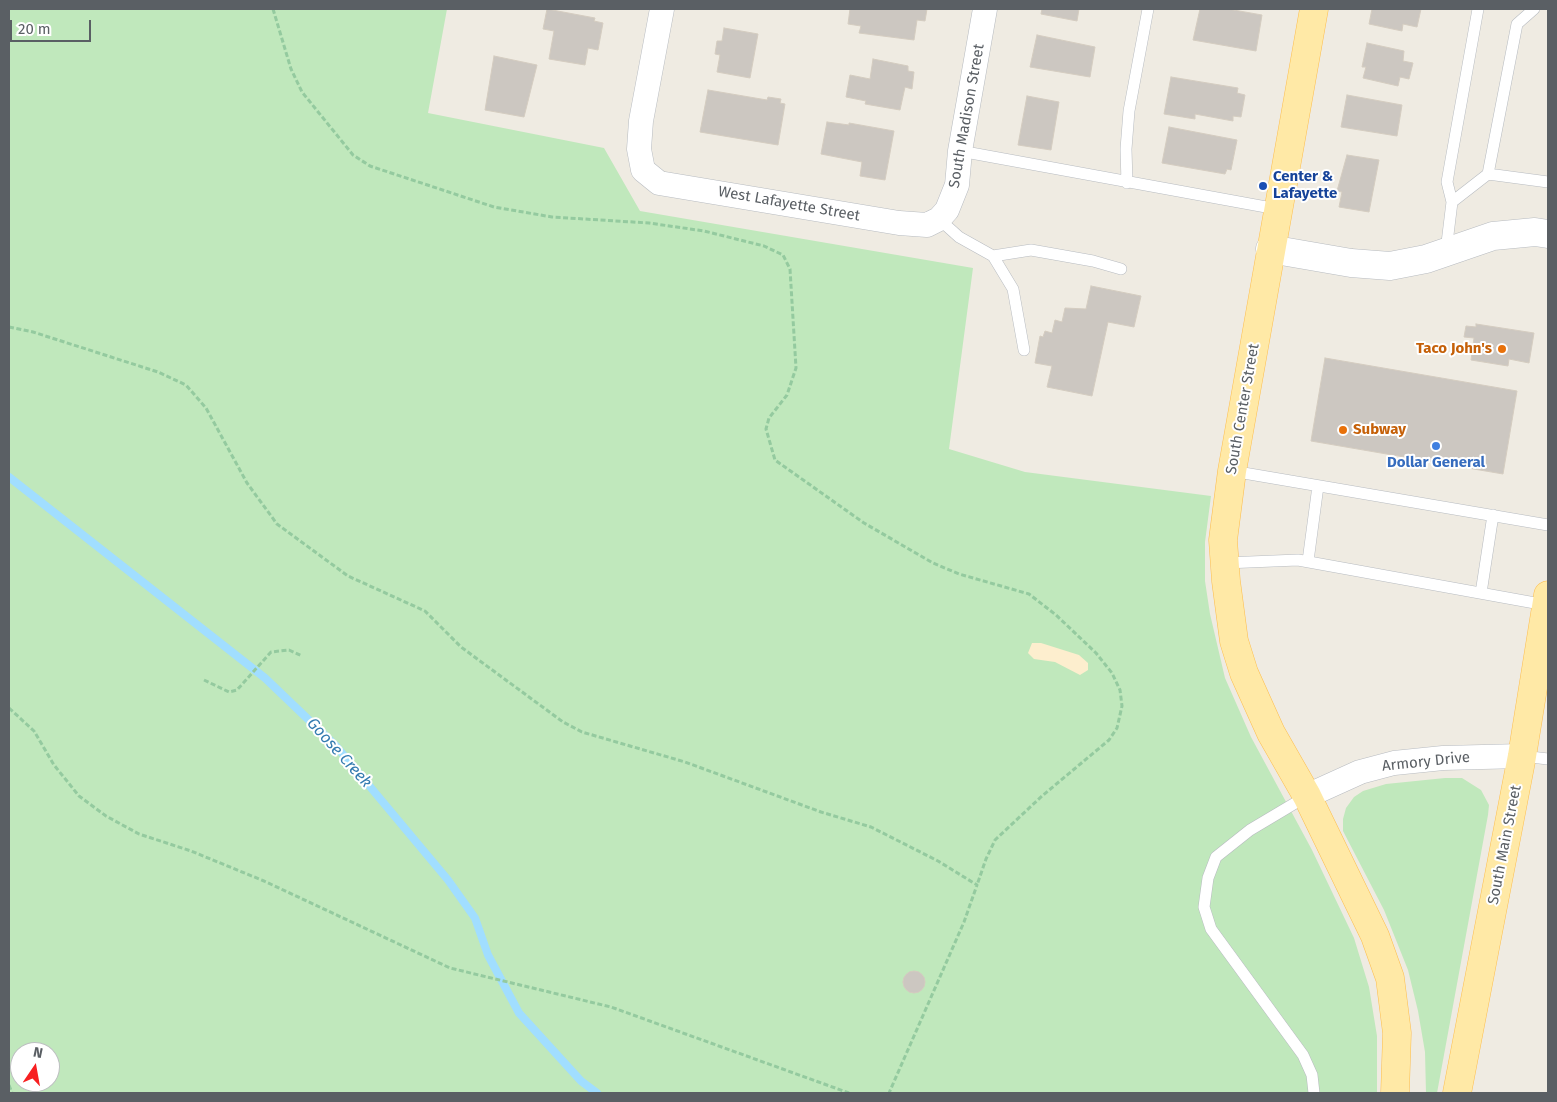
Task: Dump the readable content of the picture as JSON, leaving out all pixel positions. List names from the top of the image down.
{
  "streets": {
    "main road": ["South Center Street", "South Main Street"],
    "street": ["South Madison Street", "West Lafayette Street", "Armory Drive"]
  },
  "crossings": [
    ["South Madison Street", "West Lafayette Street"],
    ["South Center Street", "Armory Drive"],
    ["Armory Drive", "South Main Street"]
  ],
  "water": ["Goose Creek"],
  "places": [
    "Center & Lafayette",
    "Taco John's",
    "Subway",
    "Dollar General"
  ],
  "scale_bar": "20 m",
  "north": "top"
}
